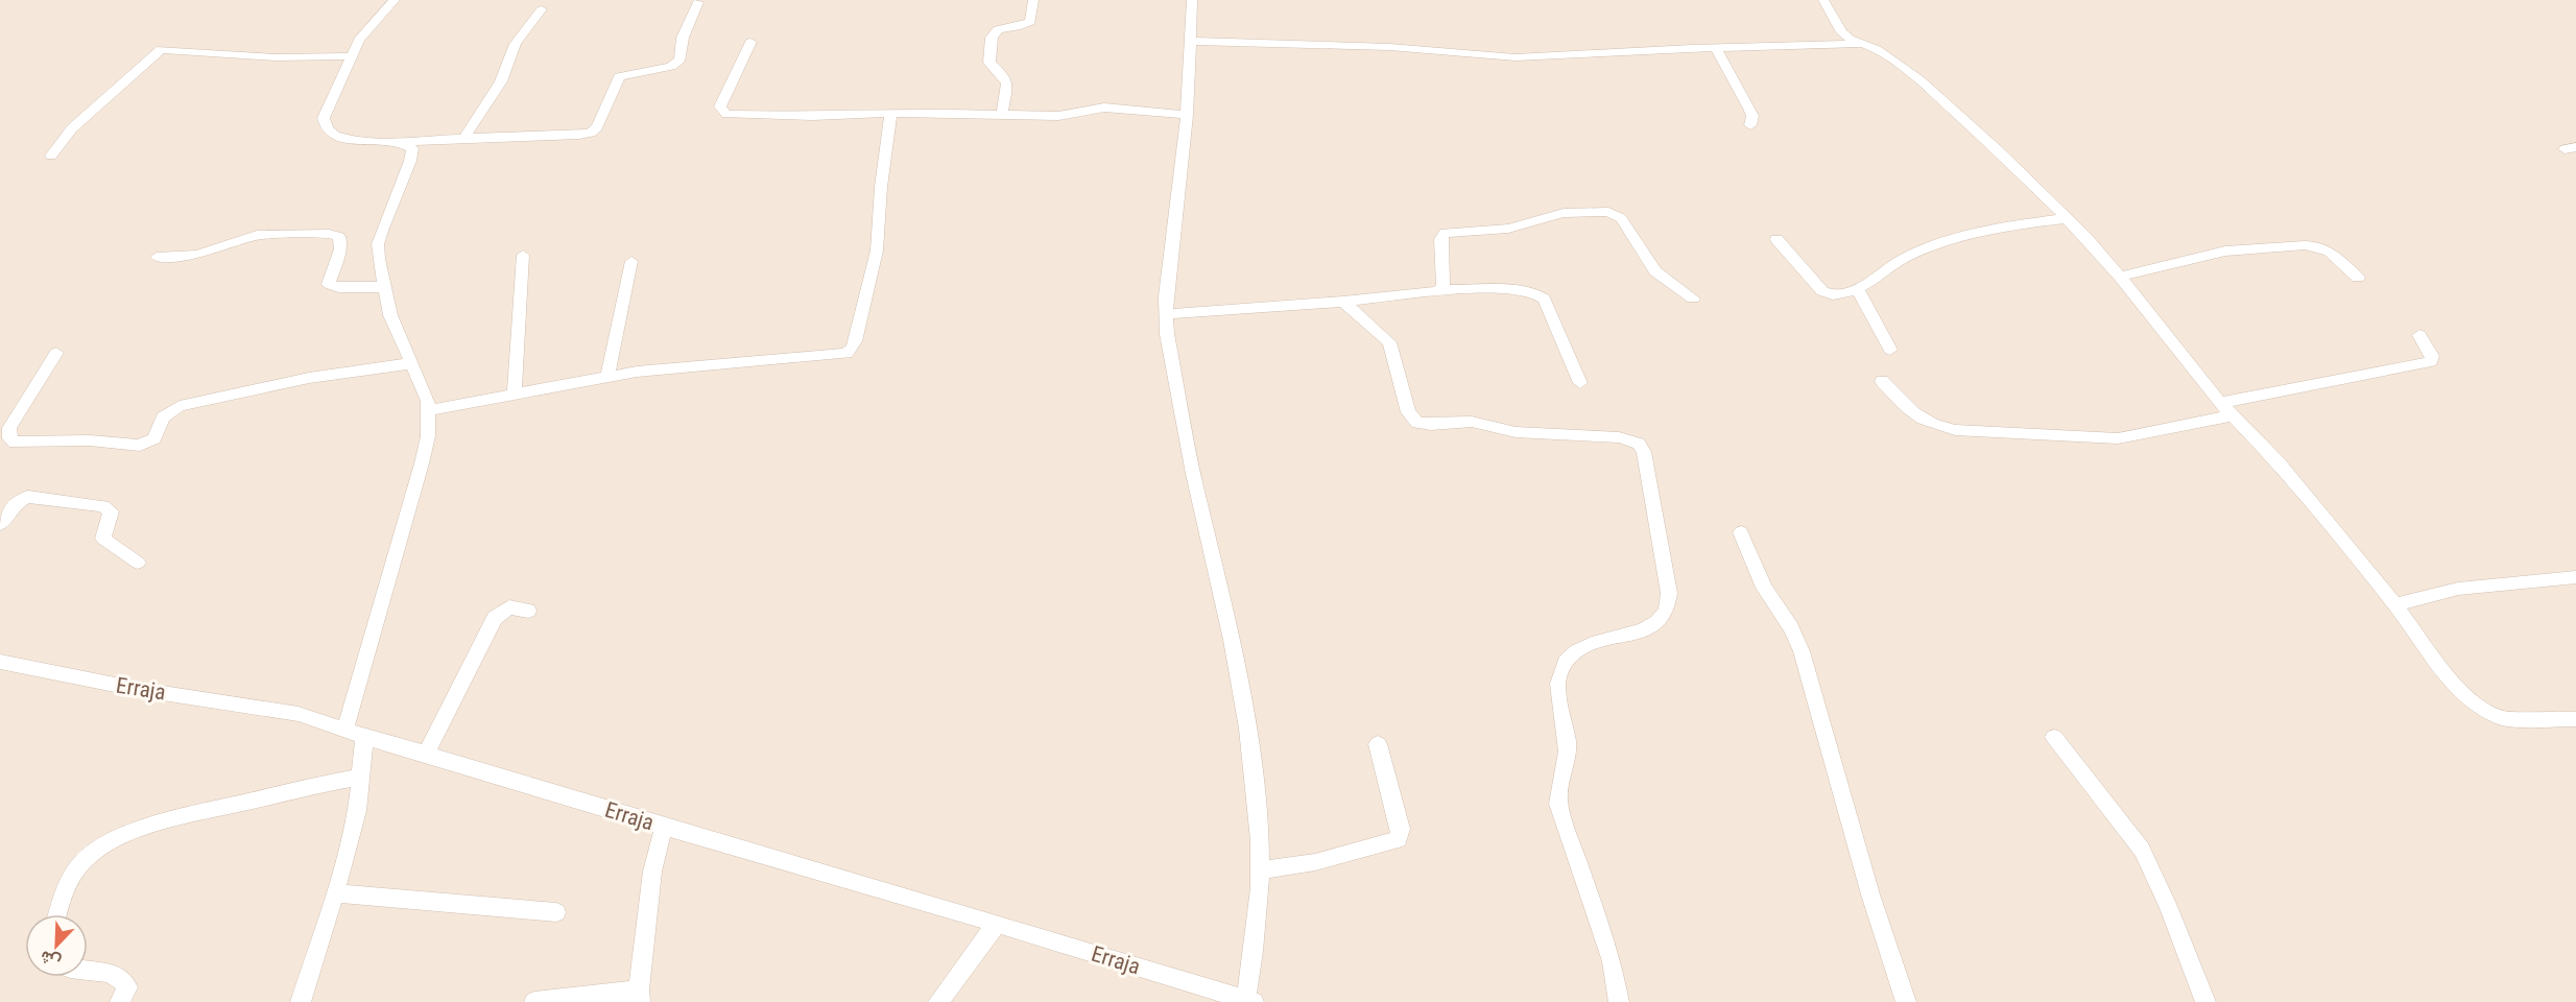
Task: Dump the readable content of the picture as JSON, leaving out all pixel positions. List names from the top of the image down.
{
  "streets": {
    "street": ["Erraja"]
  },
  "north": "bottom left"
}
